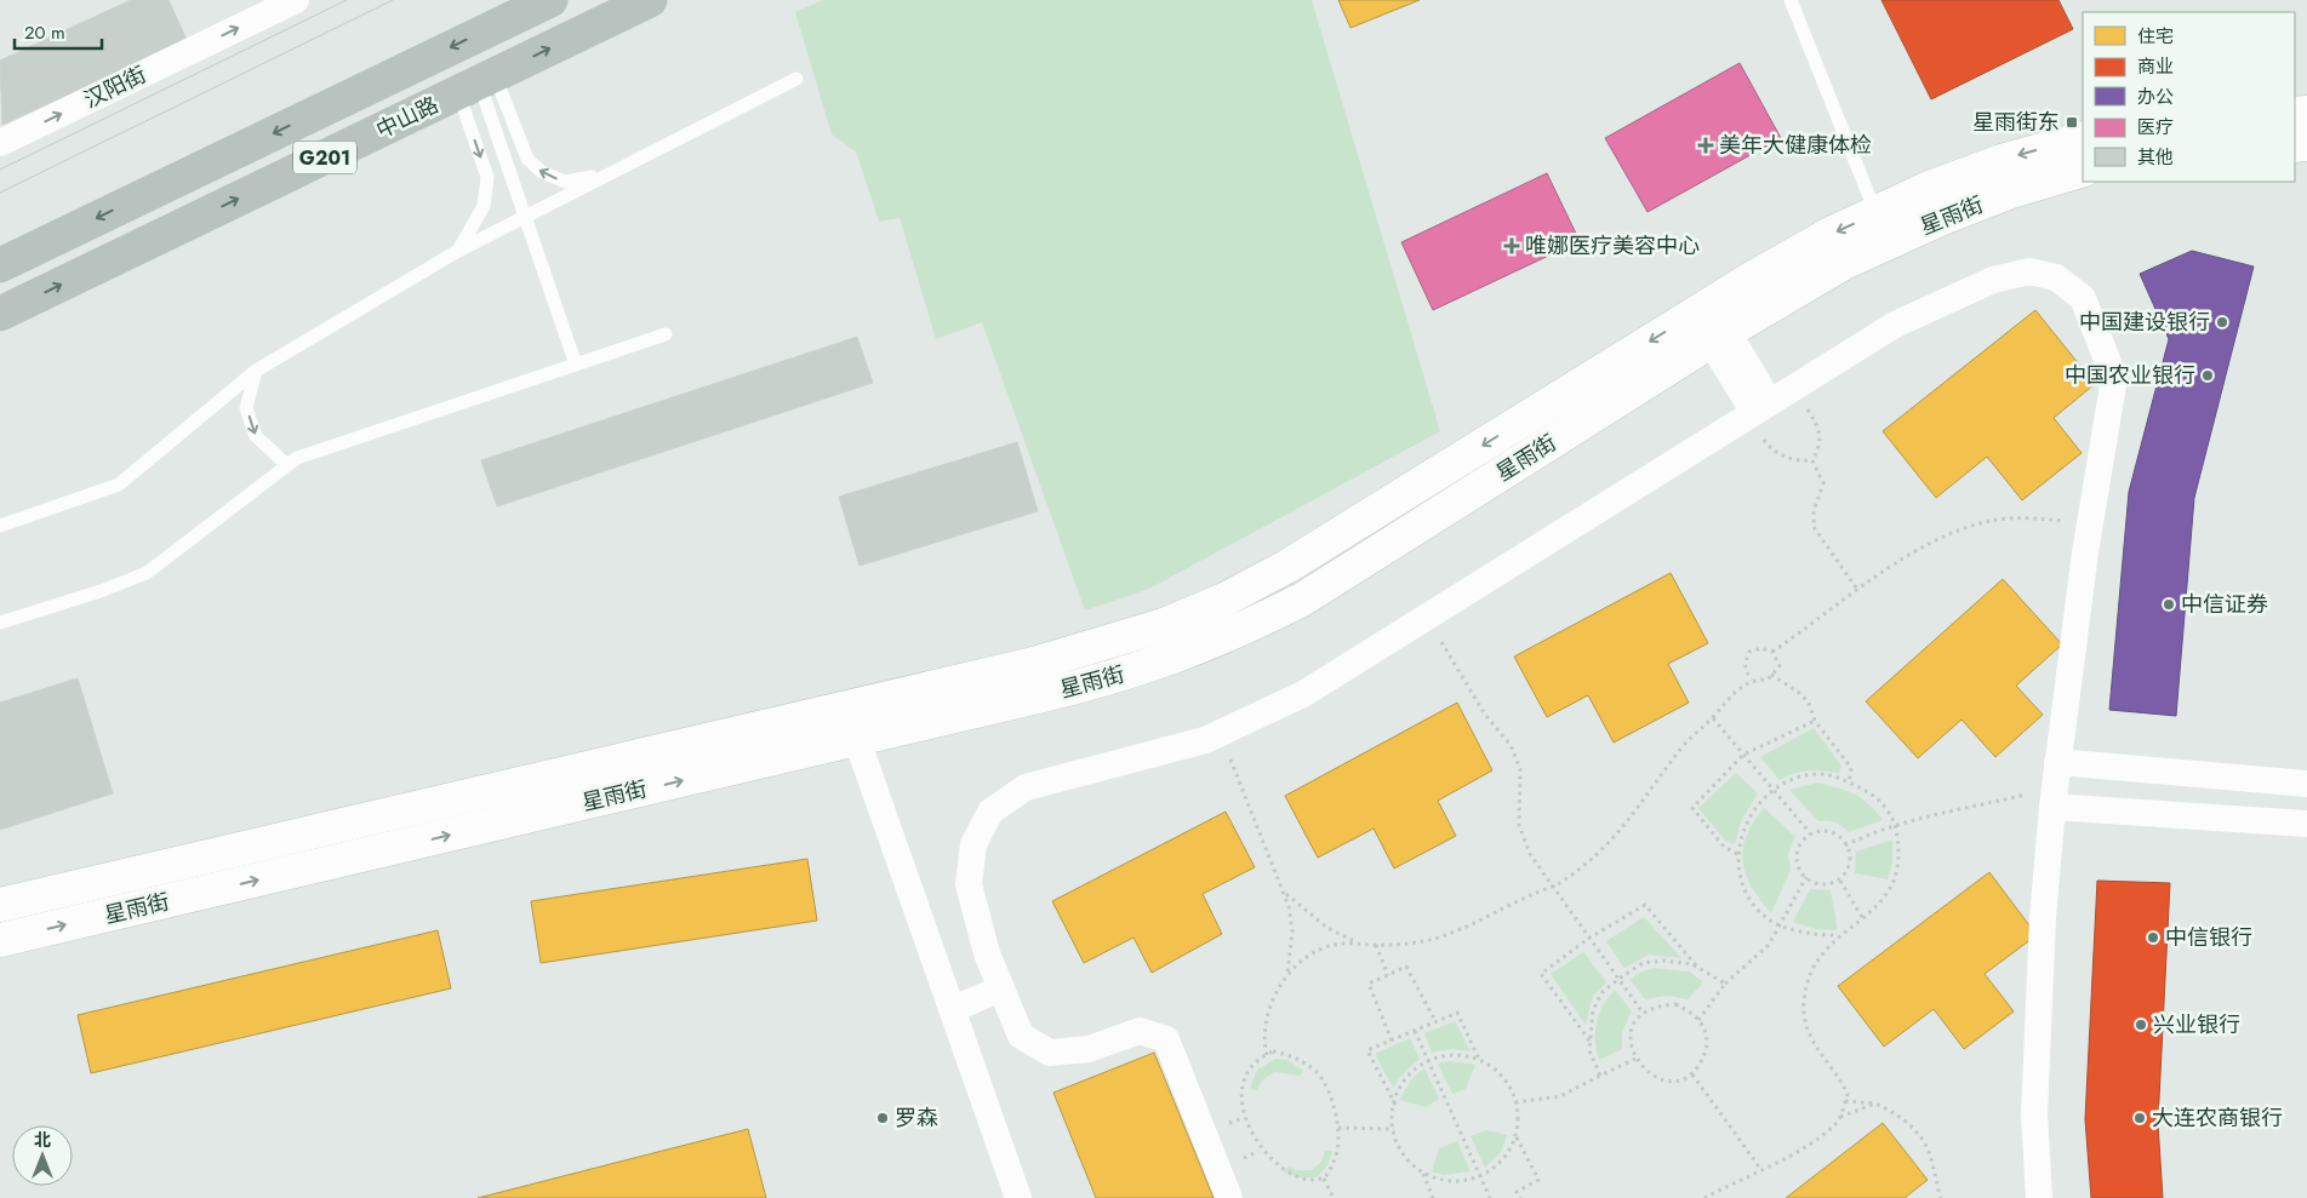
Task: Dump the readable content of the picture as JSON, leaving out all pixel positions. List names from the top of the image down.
{
  "streets": {
    "highway": ["中山路", "G201"],
    "street": ["汉阳街", "星雨街"]
  },
  "one_way": ["汉阳街"],
  "places": {
    "transit": ["星雨街东"],
    "health": ["美年大健康体检", "唯娜医疗美容中心"],
    "other": [
      "中国建设银行",
      "中国农业银行",
      "中信证券",
      "中信银行",
      "兴业银行",
      "罗森",
      "大连农商银行"
    ]
  },
  "legend": [
    "住宅",
    "商业",
    "办公",
    "医疗",
    "其他"
  ],
  "scale_bar": "20 m",
  "north": "top"
}
